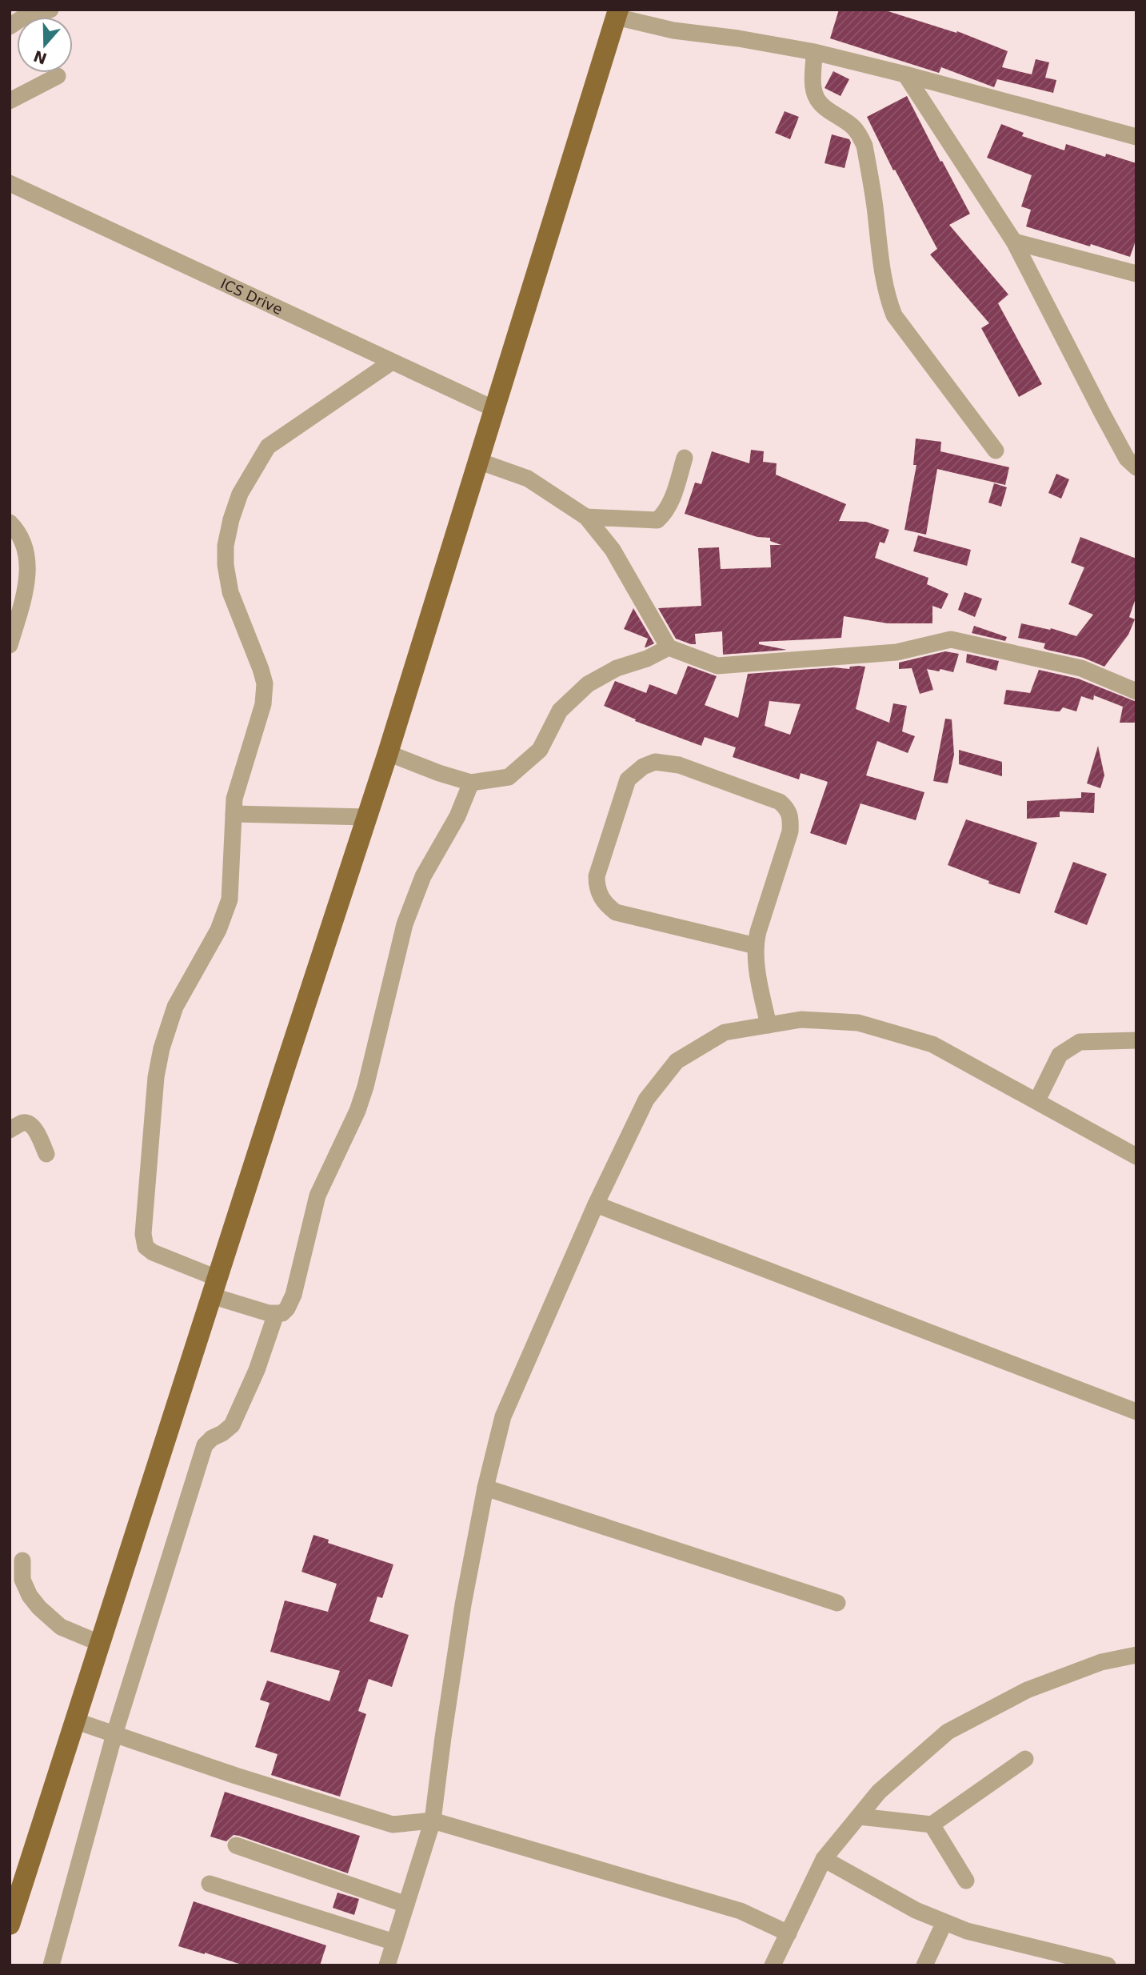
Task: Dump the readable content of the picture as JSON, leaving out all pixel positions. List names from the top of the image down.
{
  "streets": {
    "street": ["ICS Drive"]
  },
  "north": "bottom"
}
